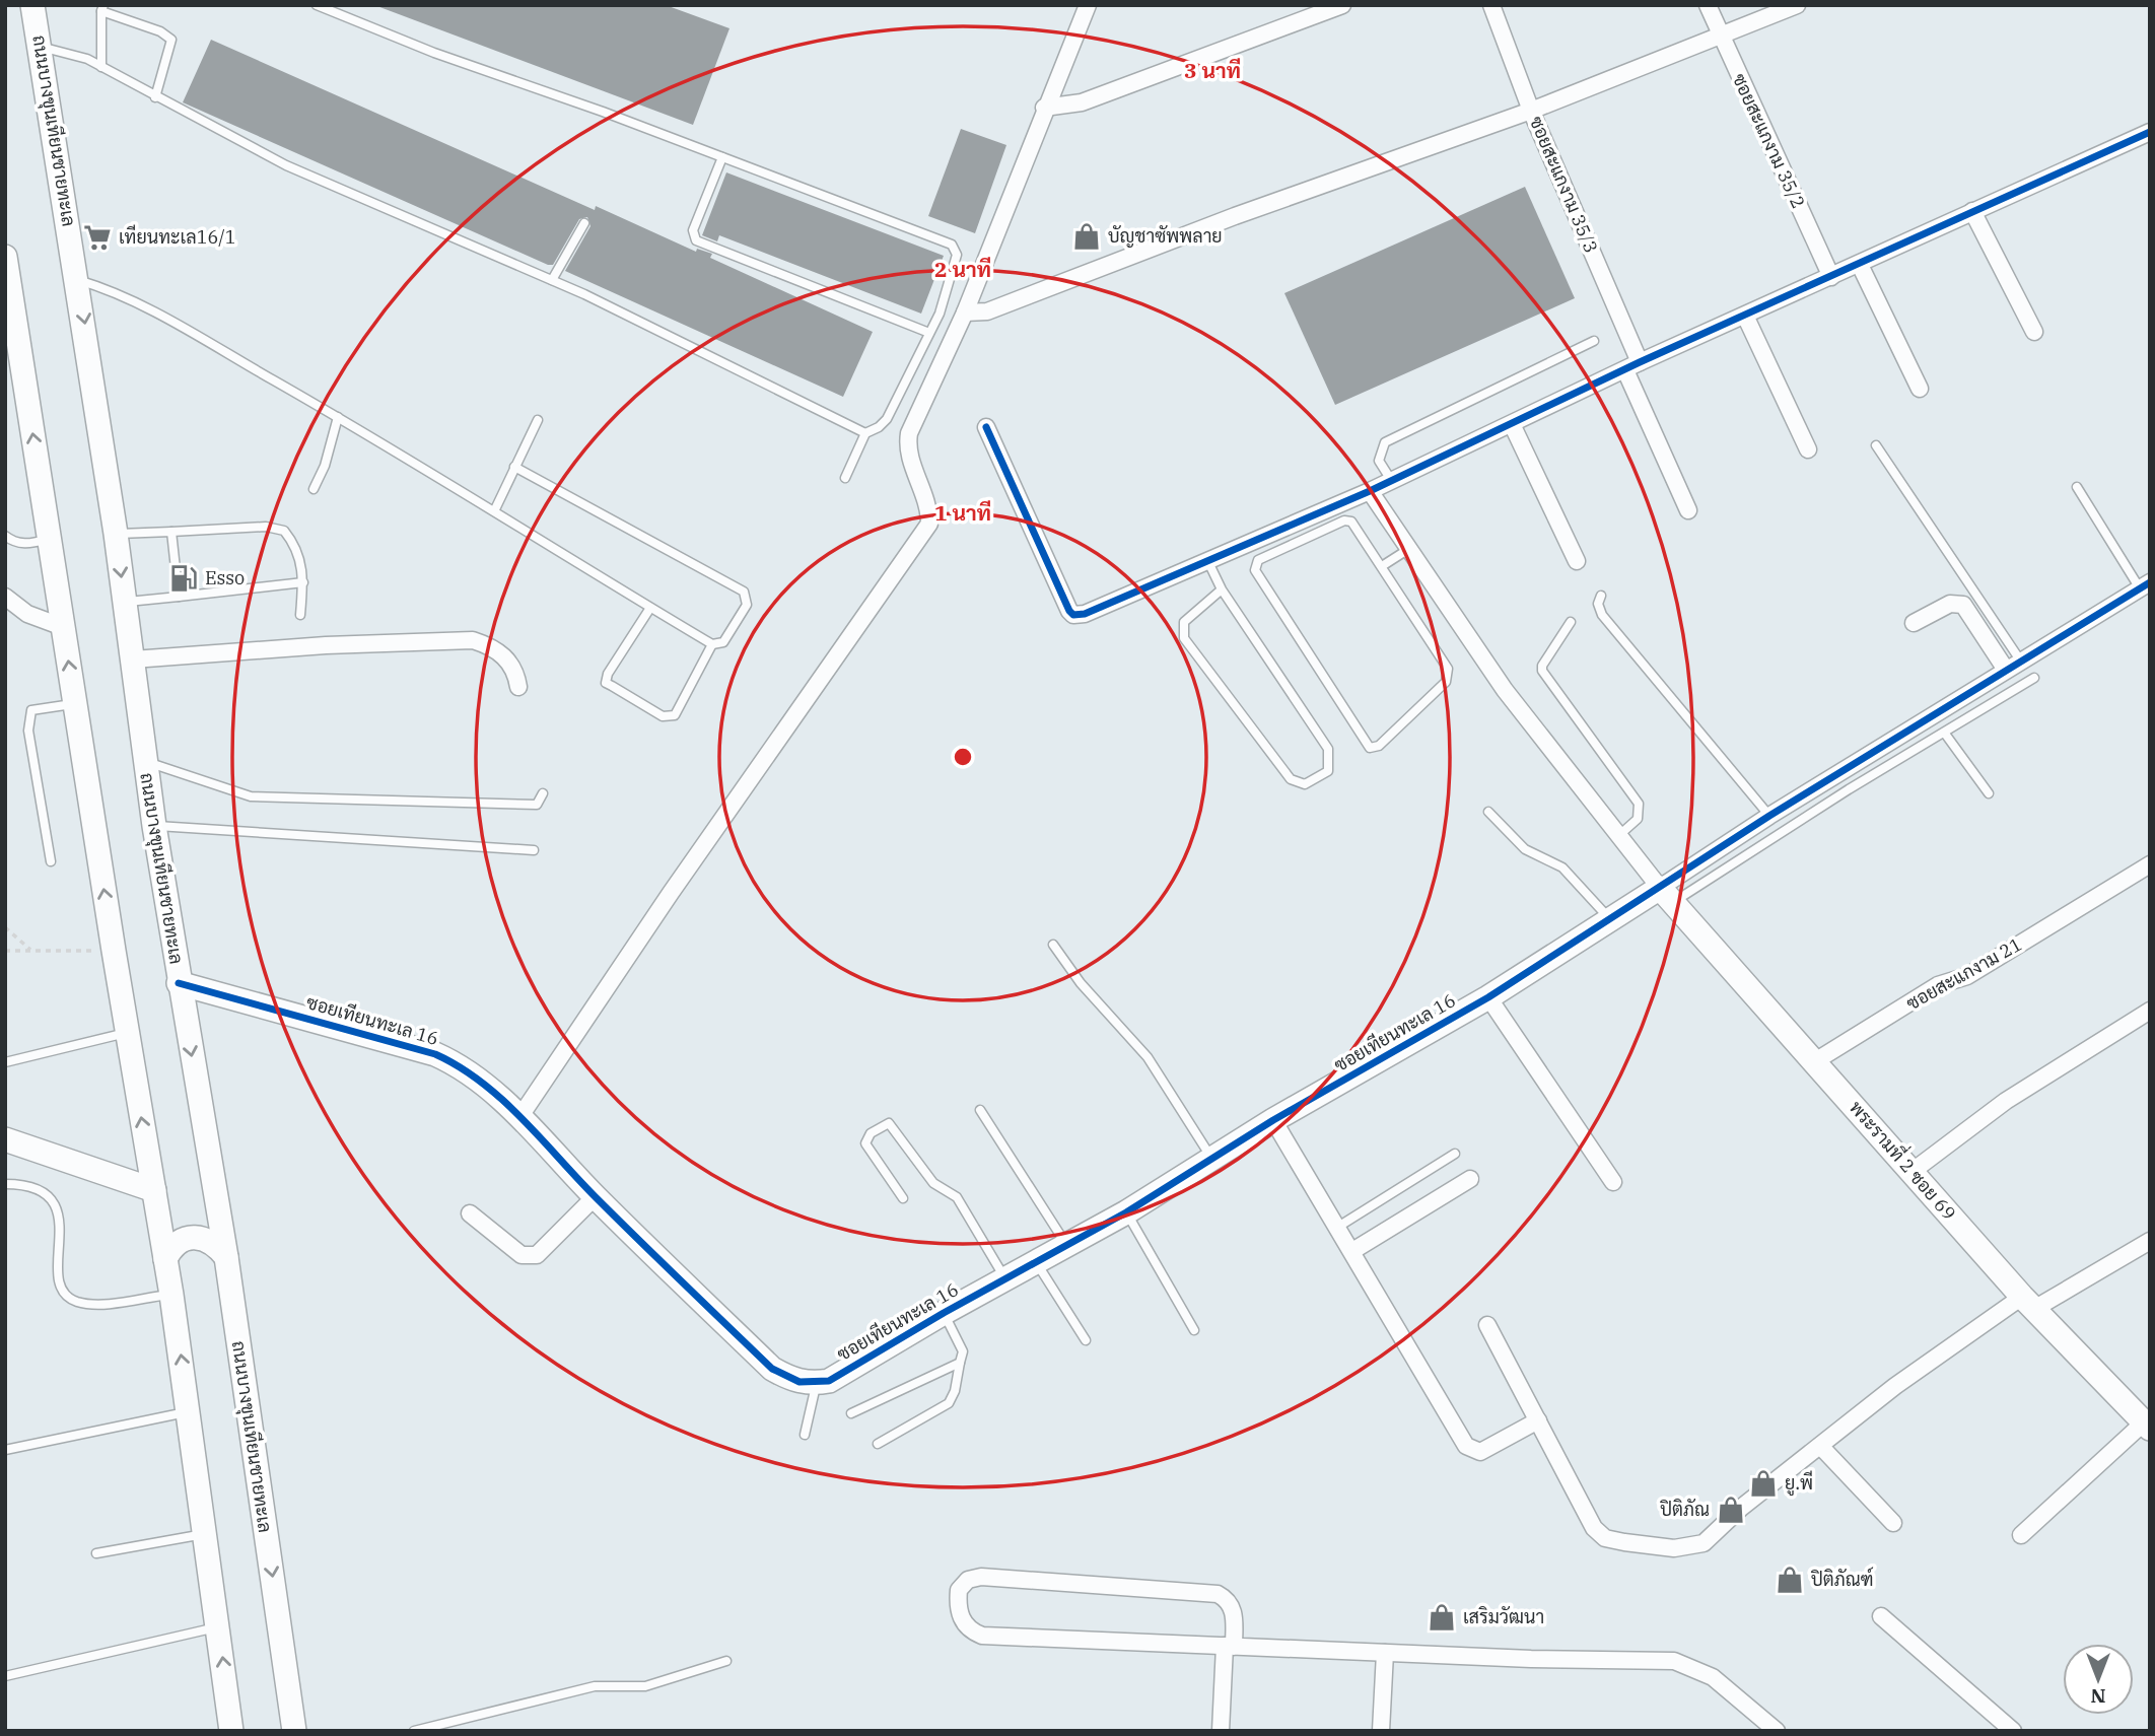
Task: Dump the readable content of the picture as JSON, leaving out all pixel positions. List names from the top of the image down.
{
  "streets": {
    "main road": ["ถนนบางขุนเทียนชายทะเล", "ซอยเทียนทะเล 16", "พระรามที่ 2 ซอย 69"],
    "street": ["ซอยสะแกงาม 35/2", "ซอยสะแกงาม 35/3", "ซอยสะแกงาม 21"]
  },
  "crossings": [
    ["ถนนบางขุนเทียนชายทะเล", "ซอยเทียนทะเล 16"],
    ["ซอยสะแกงาม 21", "พระรามที่ 2 ซอย 69"],
    ["ซอยเทียนทะเล 16", "พระรามที่ 2 ซอย 69"]
  ],
  "places": {
    "shop": [
      "บัญชาซัพพลาย",
      "ยู.พี",
      "ปิติภัณ",
      "ปิติภัณฑ์",
      "เสริมวัฒนา"
    ],
    "supermarket": ["เทียนทะเล16/1"],
    "fuel station": ["Esso"]
  },
  "north": "bottom",
  "rings": ["3 นาที", "2 นาที", "1 นาที"]
}
